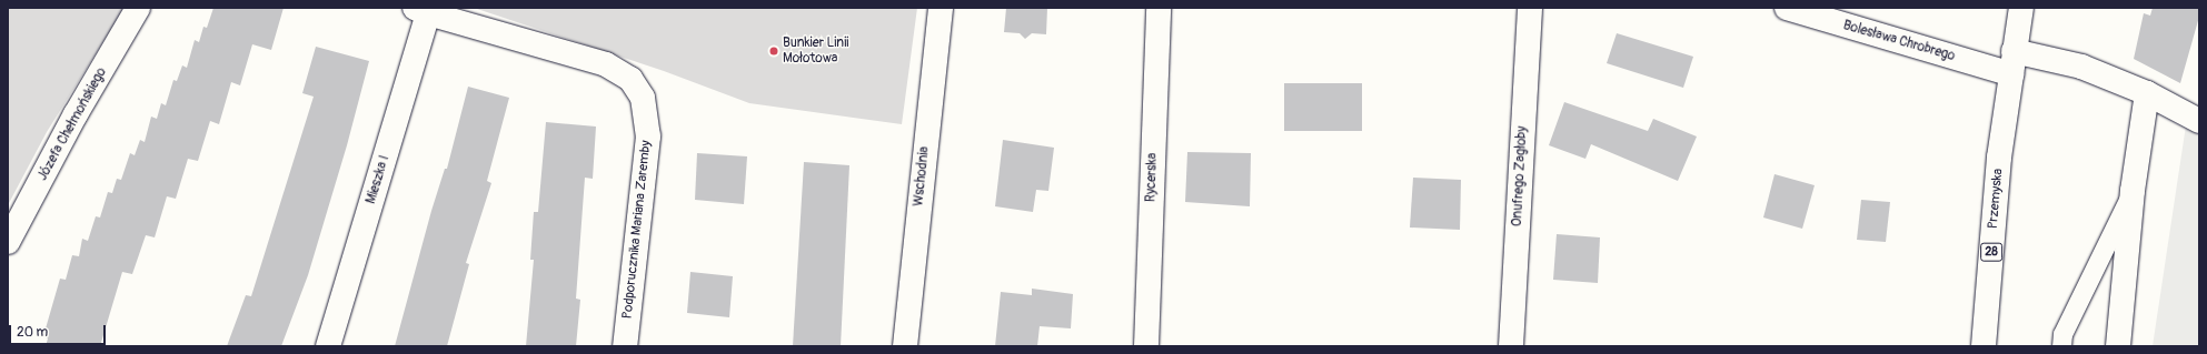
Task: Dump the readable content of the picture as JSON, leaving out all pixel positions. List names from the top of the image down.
{
  "streets": {
    "street": [
      "Bolesława Chrobrego",
      "Józefa Chełmońskiego",
      "Wschodnia",
      "Onufrego Zagłoby",
      "Rycerska",
      "Mieszka I",
      "Przemyska",
      "Podporucznika Mariana Zaremby",
      "28"
    ]
  },
  "crossings": [
    ["Bolesława Chrobrego", "Przemyska"],
    ["Mieszka I", "Podporucznika Mariana Zaremby"]
  ],
  "places": ["Bunkier Linii Mołotowa"],
  "scale_bar": "20 m"
}
